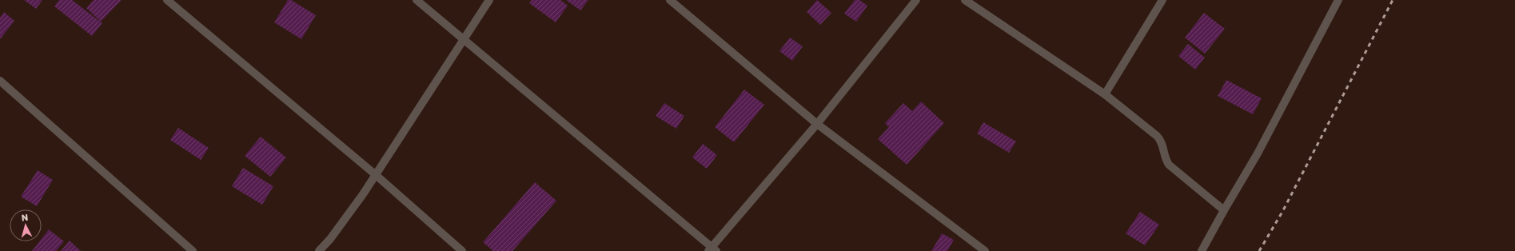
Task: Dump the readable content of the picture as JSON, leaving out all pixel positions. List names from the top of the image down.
{
  "north": "top"
}
